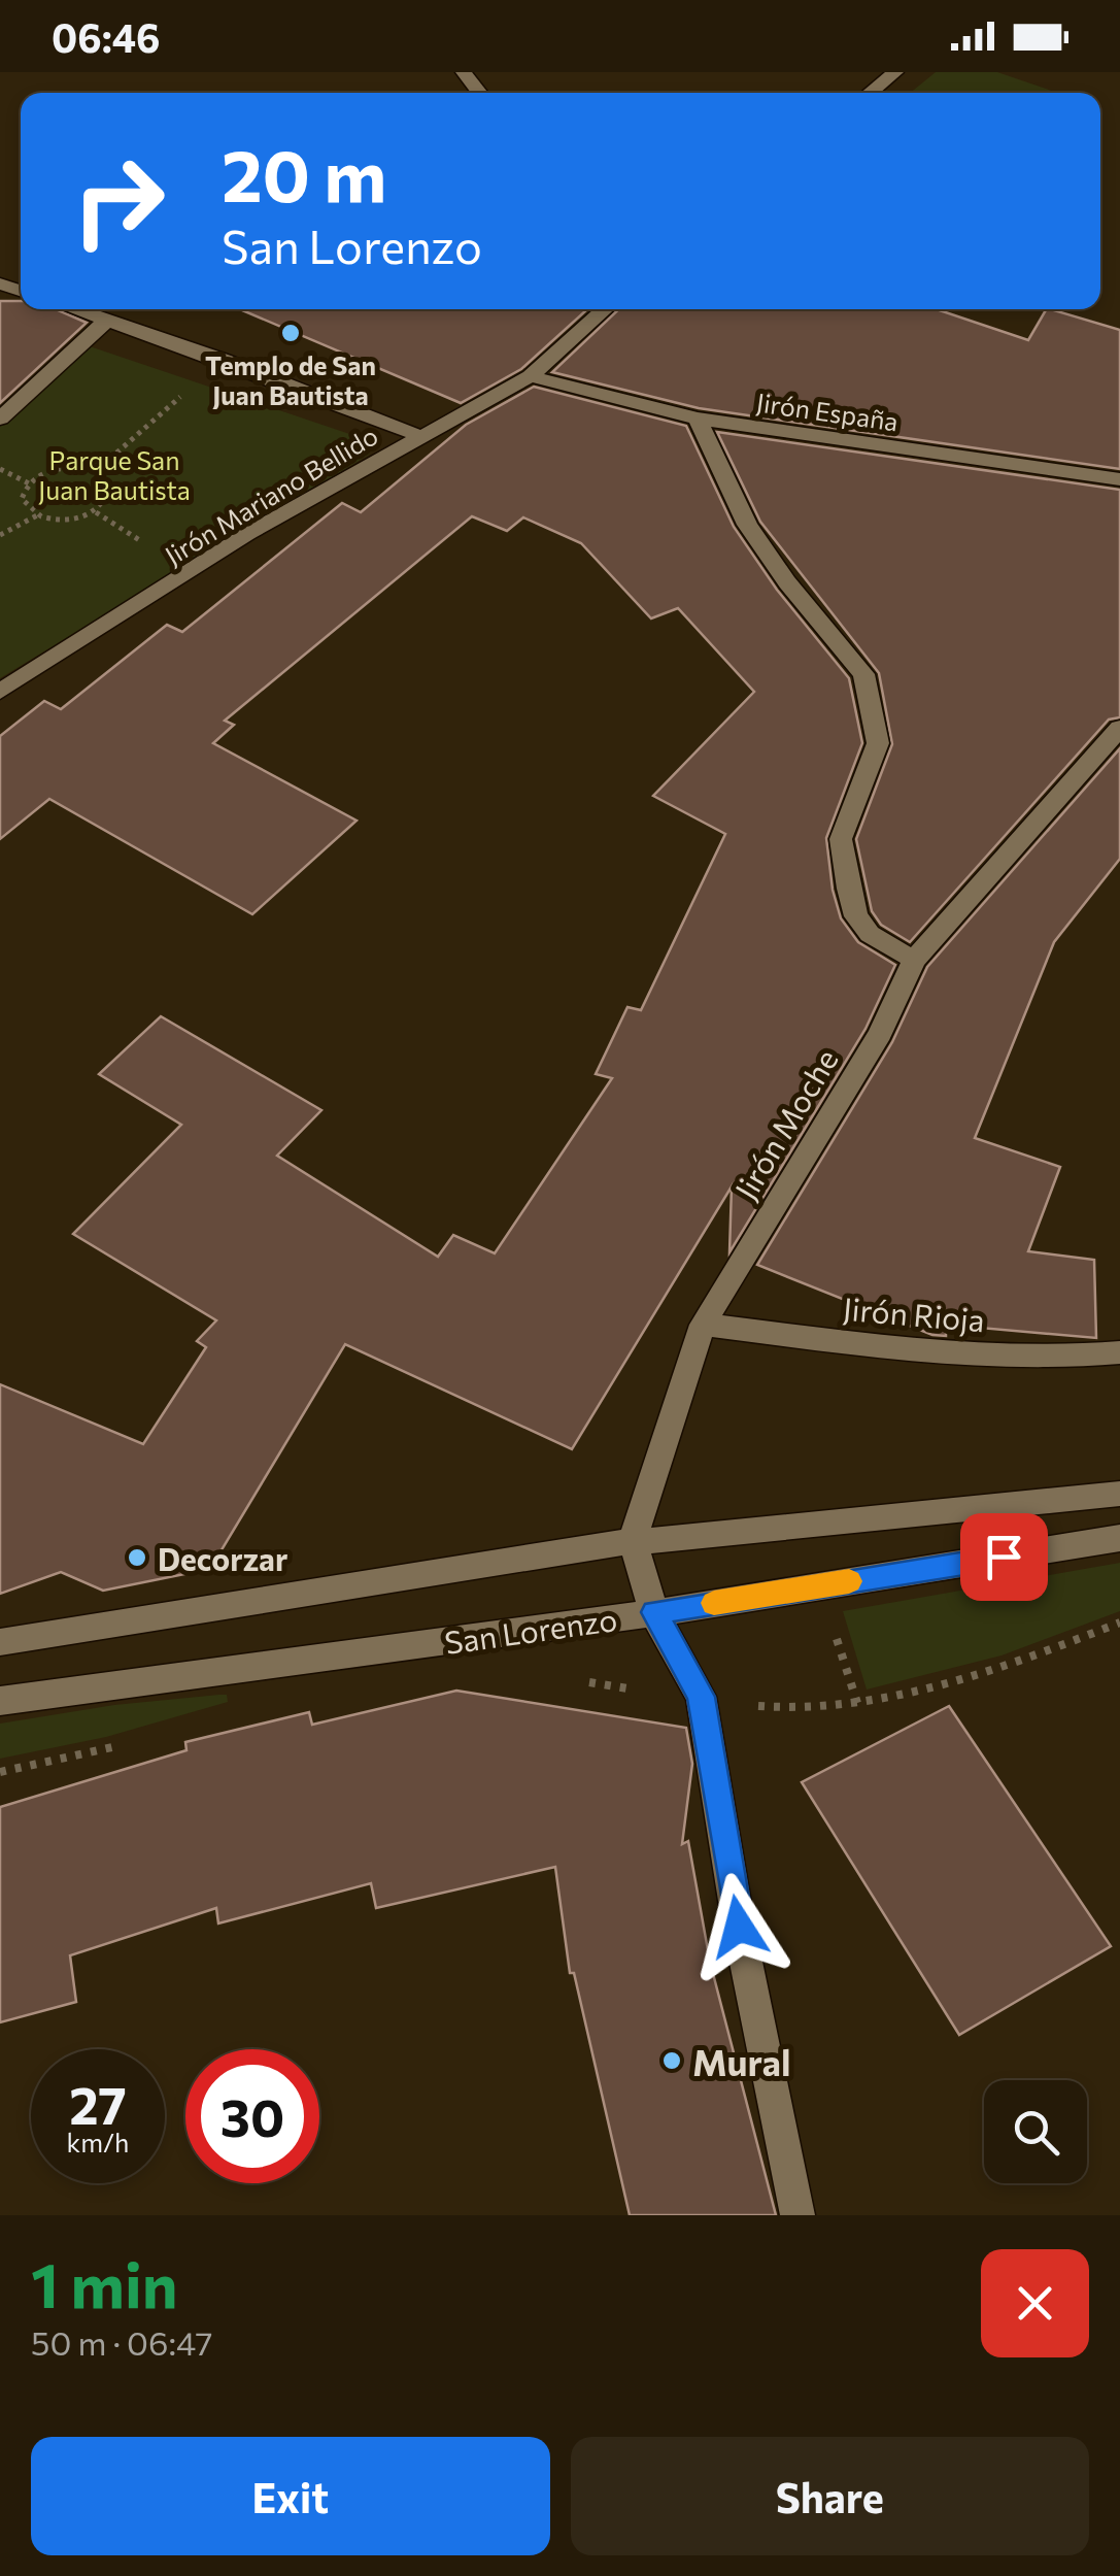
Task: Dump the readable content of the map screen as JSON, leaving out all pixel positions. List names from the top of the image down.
{
  "streets": {
    "street": [
      "Jirón España",
      "Jirón Mariano Bellido",
      "Jirón Moche",
      "Jirón Rioja",
      "San Lorenzo"
    ]
  },
  "crossings": [
    ["Jirón España", "Jirón Mariano Bellido"],
    ["Jirón Moche", "Jirón Rioja"]
  ],
  "parks": ["Parque San Juan Bautista"],
  "places": ["Templo de San Juan Bautista", "Decorzar", "Mural"],
  "page": {
    "status": "06:46",
    "turn": ["20 m", "San Lorenzo"],
    "speed": "27 km/h",
    "limit": "30",
    "heading": ["1 min", "50 m · 06:47"],
    "buttons": ["Exit", "Share"]
  }
}
